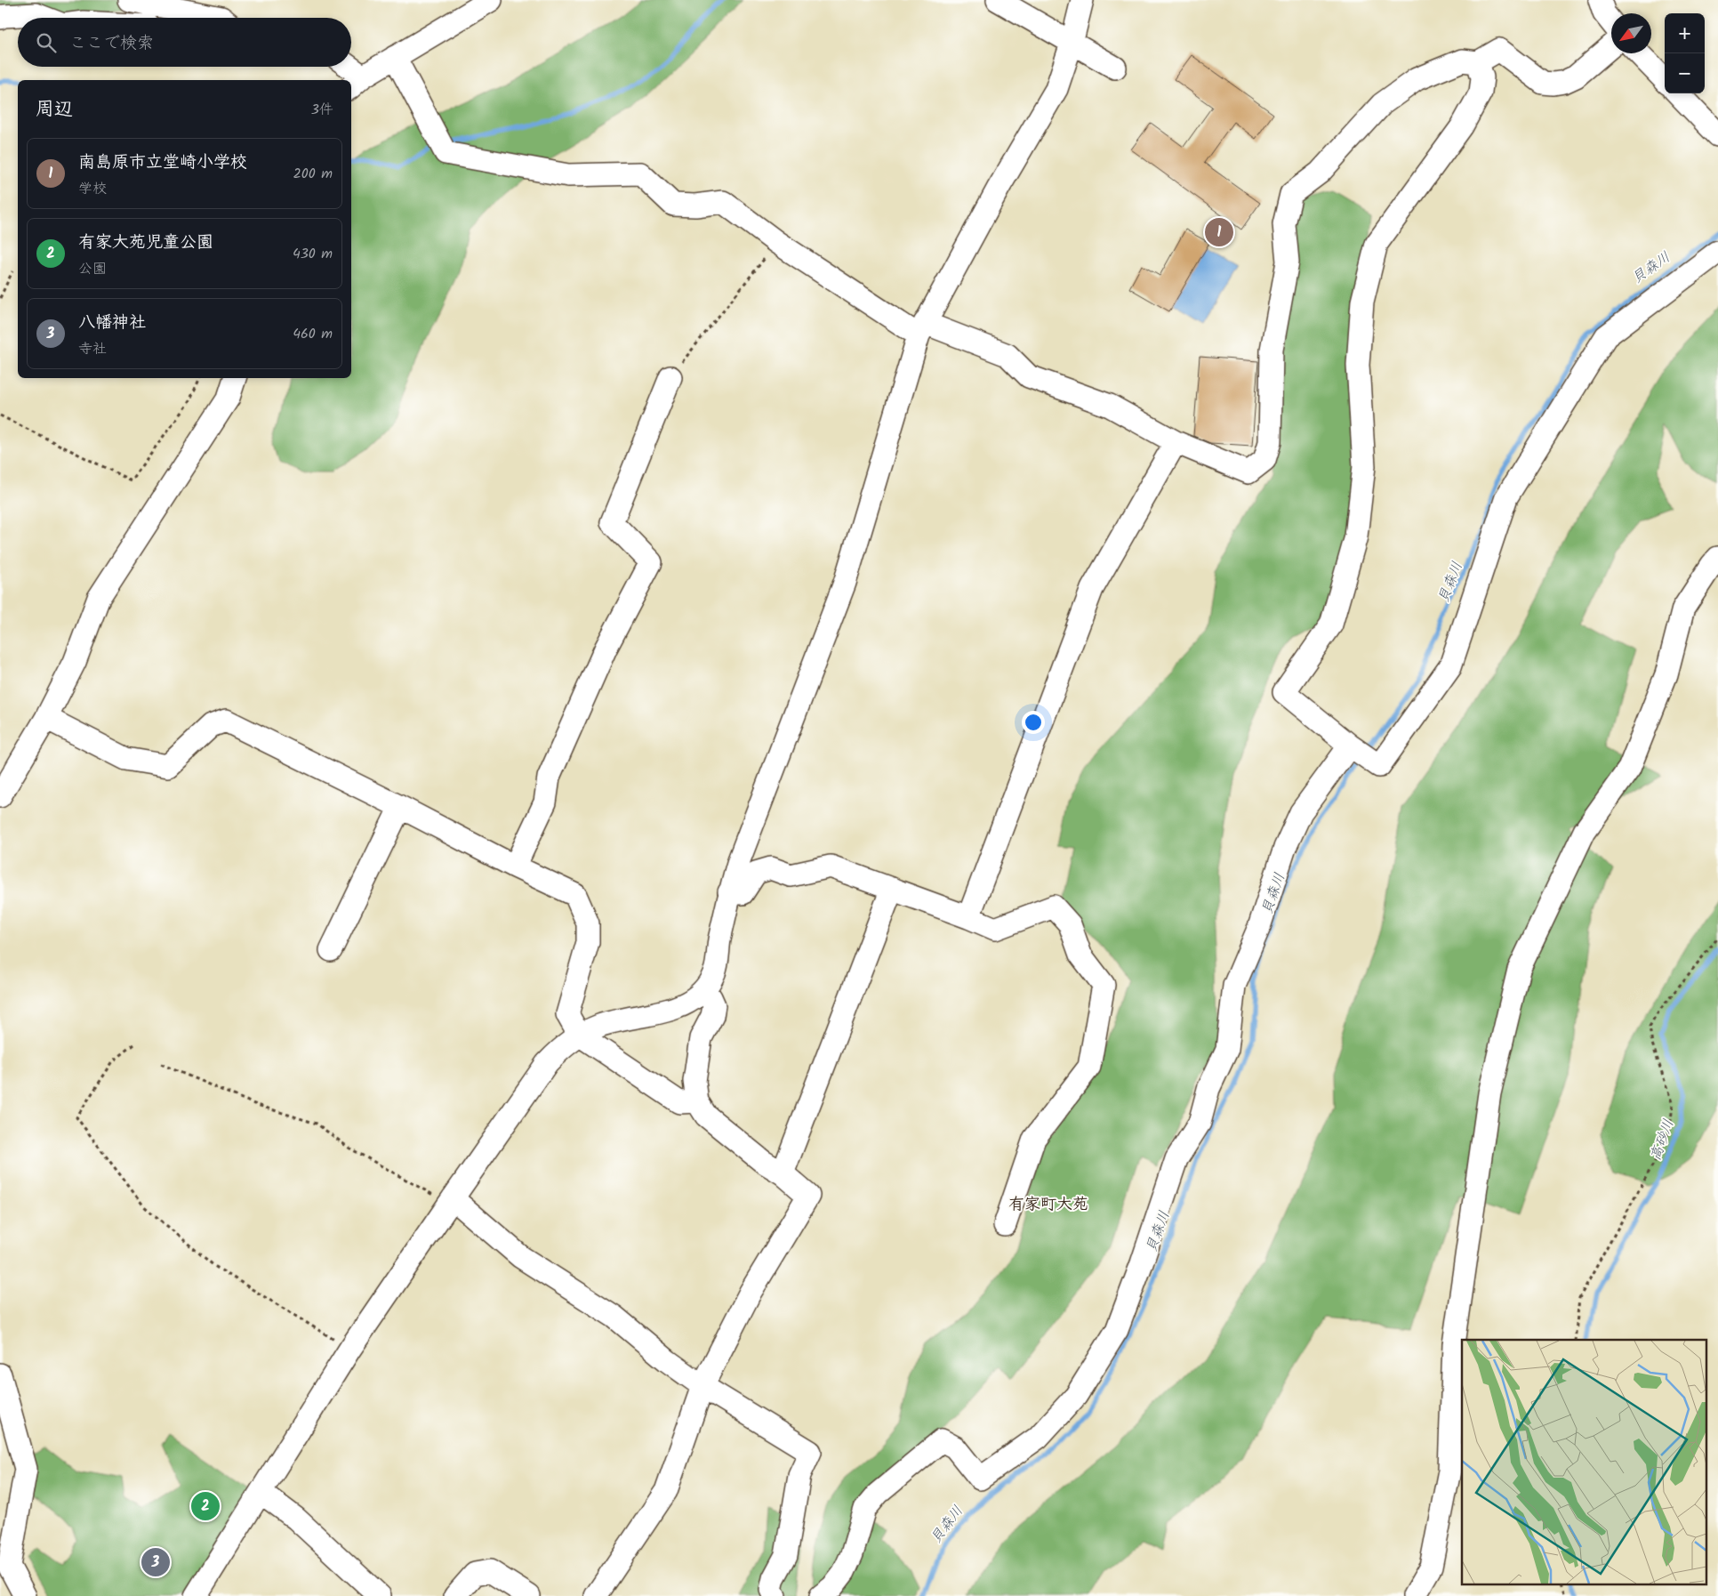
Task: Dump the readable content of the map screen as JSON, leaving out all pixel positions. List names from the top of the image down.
{
  "districts": ["有家町大苑"],
  "water": ["貝森川", "高砂川"],
  "north": "bottom left",
  "page": {
    "map_buttons": ["+", "−"],
    "search": "ここで検索",
    "heading": ["周辺", "3件"],
    "list": [
      {
        "mark": "1",
        "name": "南島原市立堂崎小学校",
        "note": "学校",
        "value": "200 m"
      },
      {
        "mark": "2",
        "name": "有家大苑児童公園",
        "note": "公園",
        "value": "430 m"
      },
      {
        "mark": "3",
        "name": "八幡神社",
        "note": "寺社",
        "value": "460 m"
      }
    ],
    "pins": ["1", "2", "3"]
  }
}
